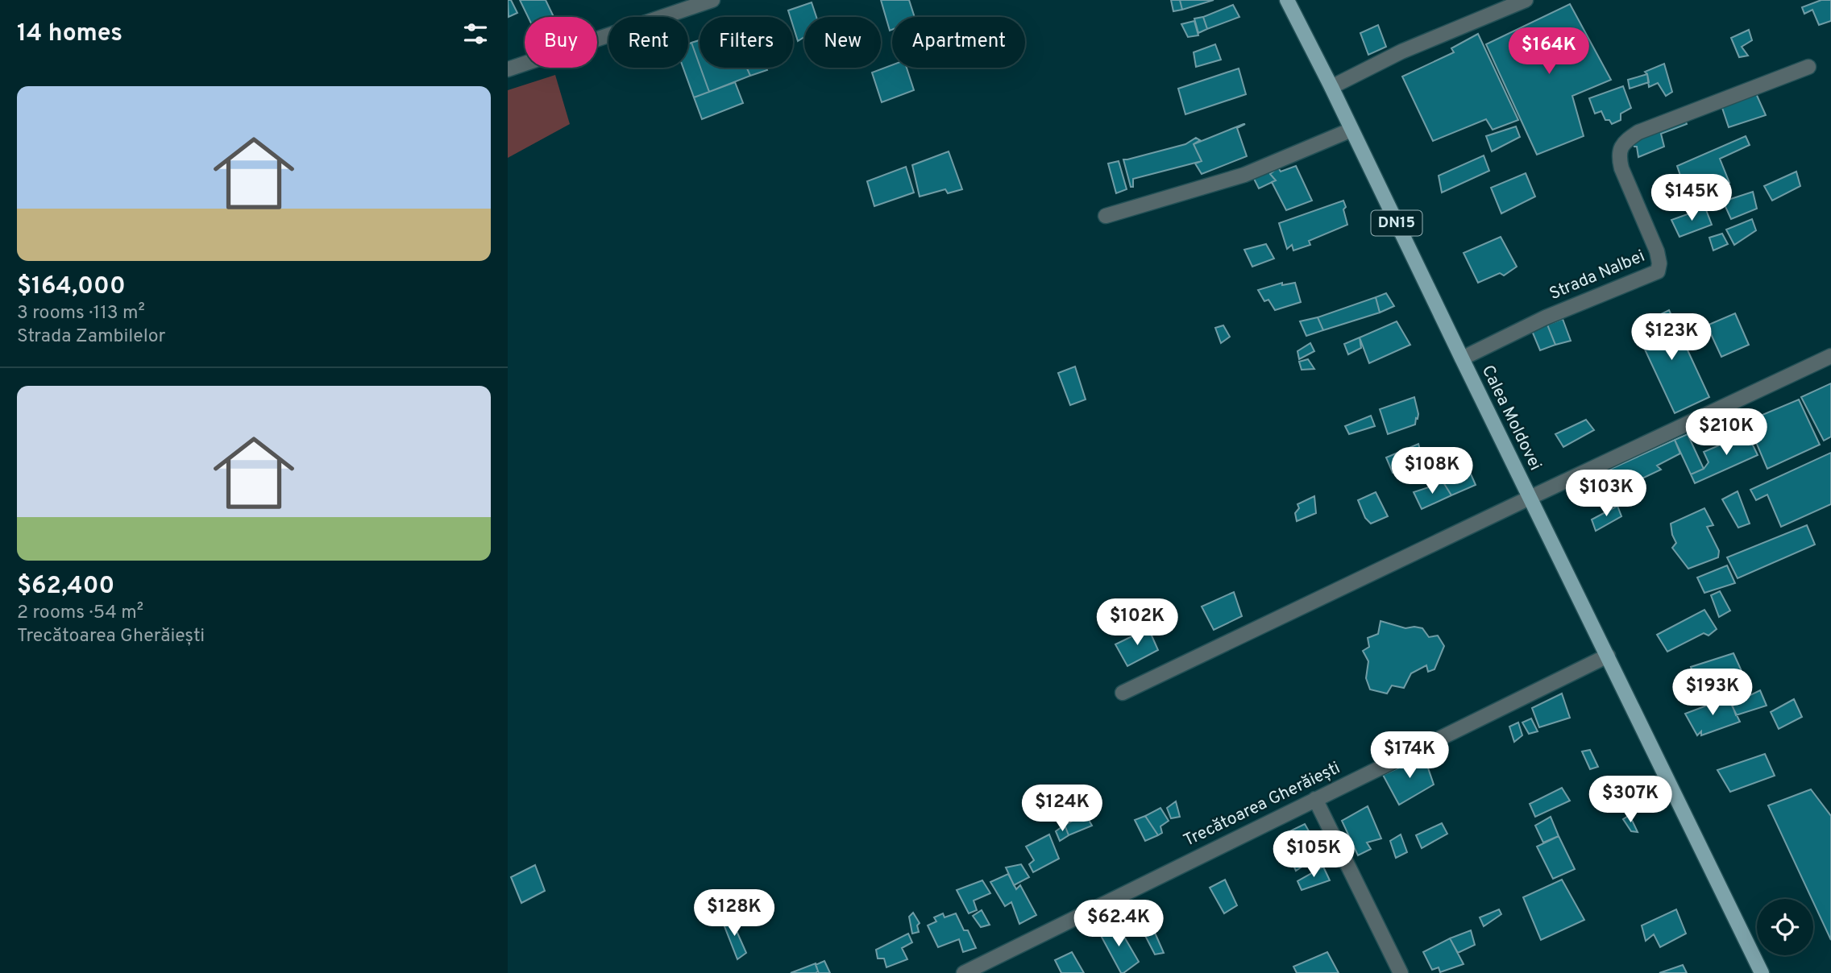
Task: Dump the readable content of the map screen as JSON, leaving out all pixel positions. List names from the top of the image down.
{
  "streets": {
    "main road": ["DN15", "Calea Moldovei"],
    "street": ["Strada Nalbei", "Trecătoarea Gherăiești"]
  },
  "crossings": [
    ["Strada Nalbei", "Calea Moldovei"],
    ["Calea Moldovei", "Trecătoarea Gherăiești"]
  ],
  "page": {
    "heading": "14 homes",
    "chip": [
      "Buy",
      "Rent",
      "Filters",
      "New",
      "Apartment"
    ],
    "price": [
      "$164K",
      "$145K",
      "$123K",
      "$210K",
      "$108K",
      "$103K",
      "$102K",
      "$193K",
      "$174K",
      "$307K",
      "$124K",
      "$105K",
      "$128K",
      "$62.4K"
    ],
    "list": [
      {
        "name": "$164,000",
        "note": "3 rooms · 113 m² · Strada Zambilelor"
      },
      {
        "name": "$62,400",
        "note": "2 rooms · 54 m² · Trecătoarea Gherăiești"
      }
    ]
  }
}
